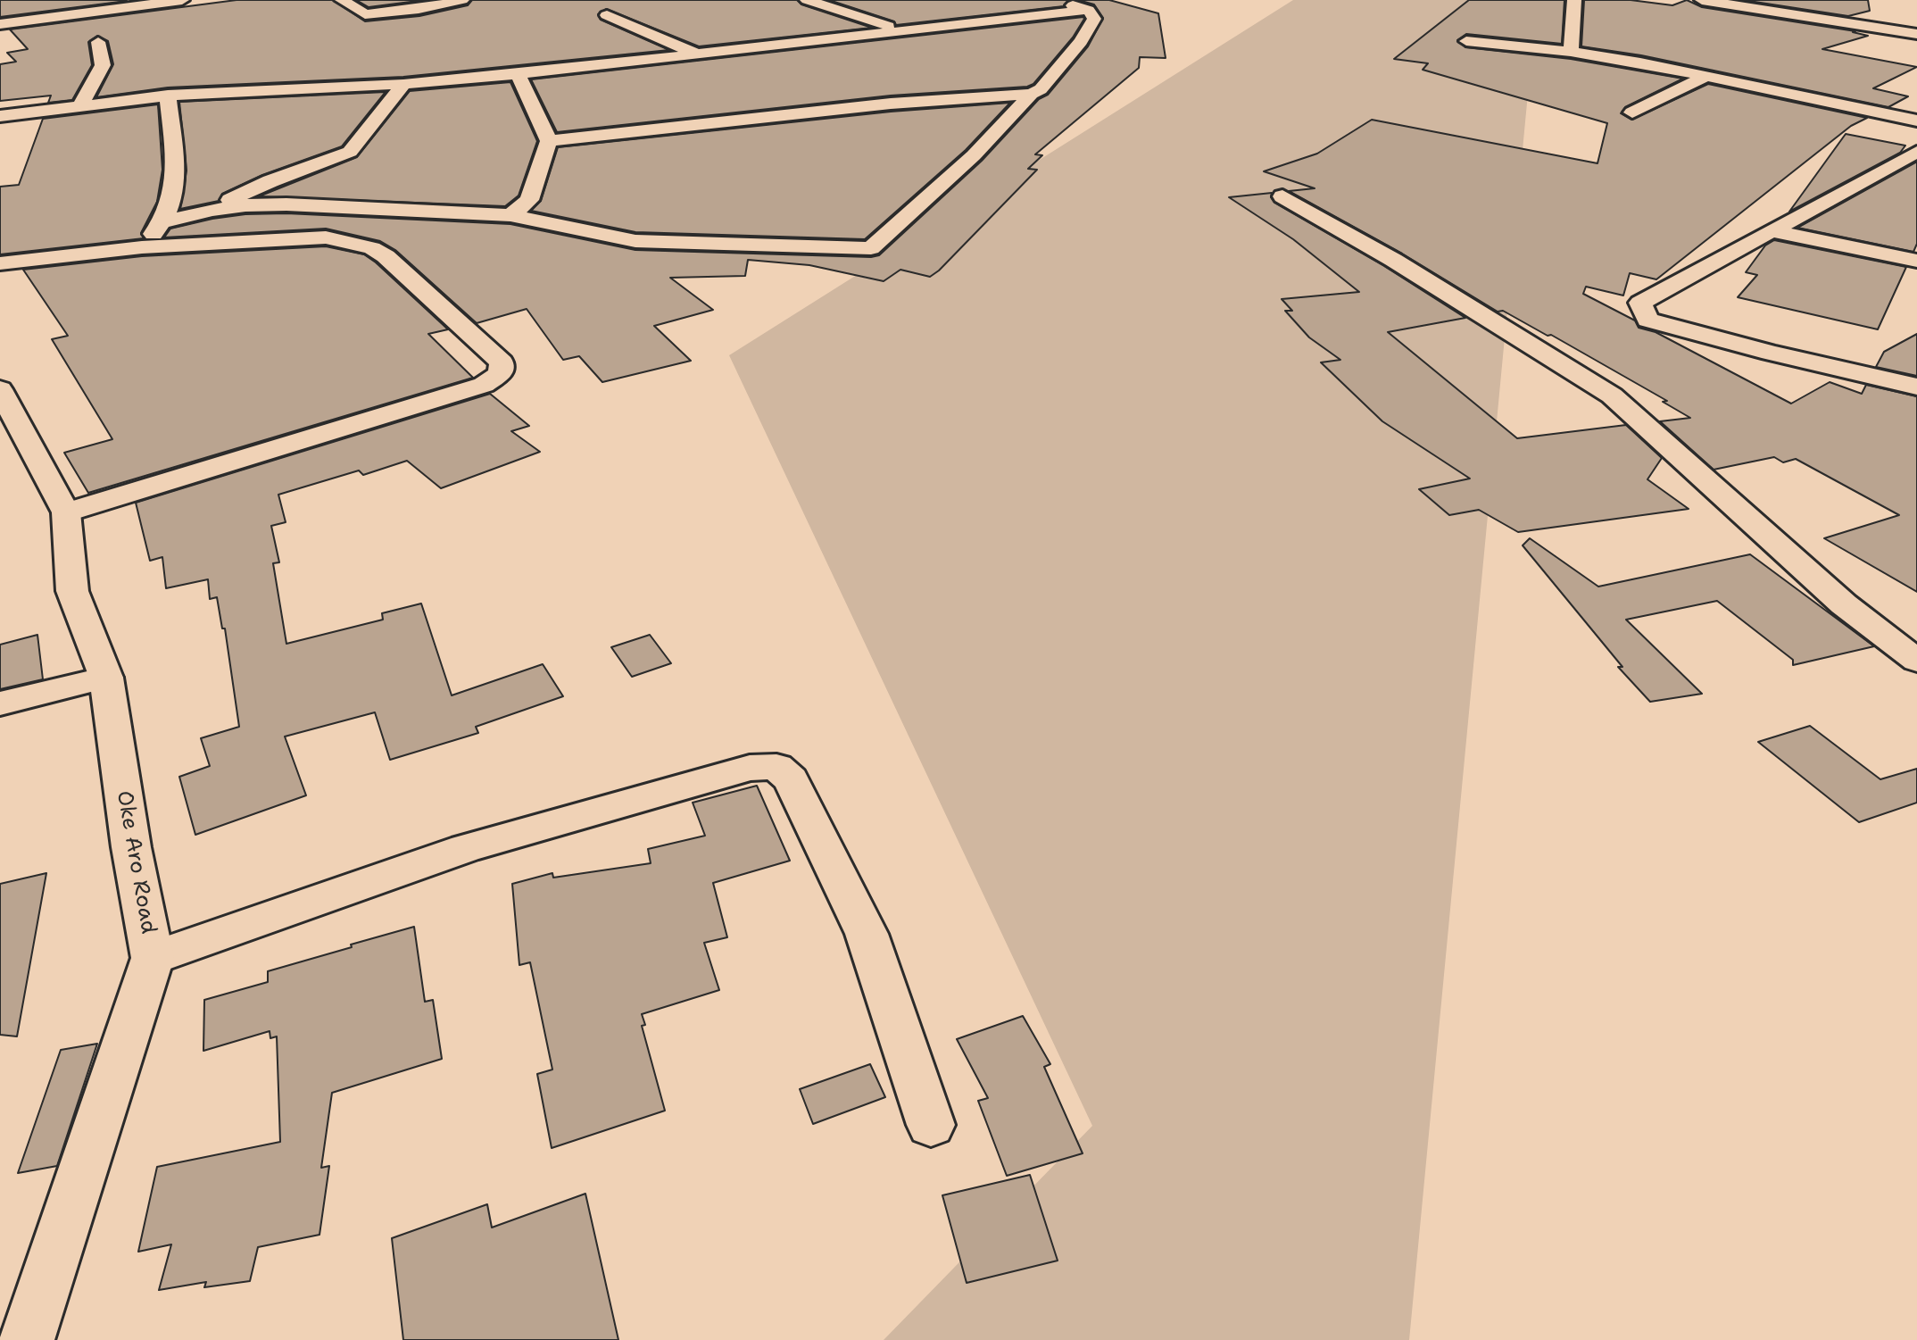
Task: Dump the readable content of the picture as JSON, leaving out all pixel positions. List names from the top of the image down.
{
  "streets": {
    "street": ["Oke Aro Road"]
  }
}
